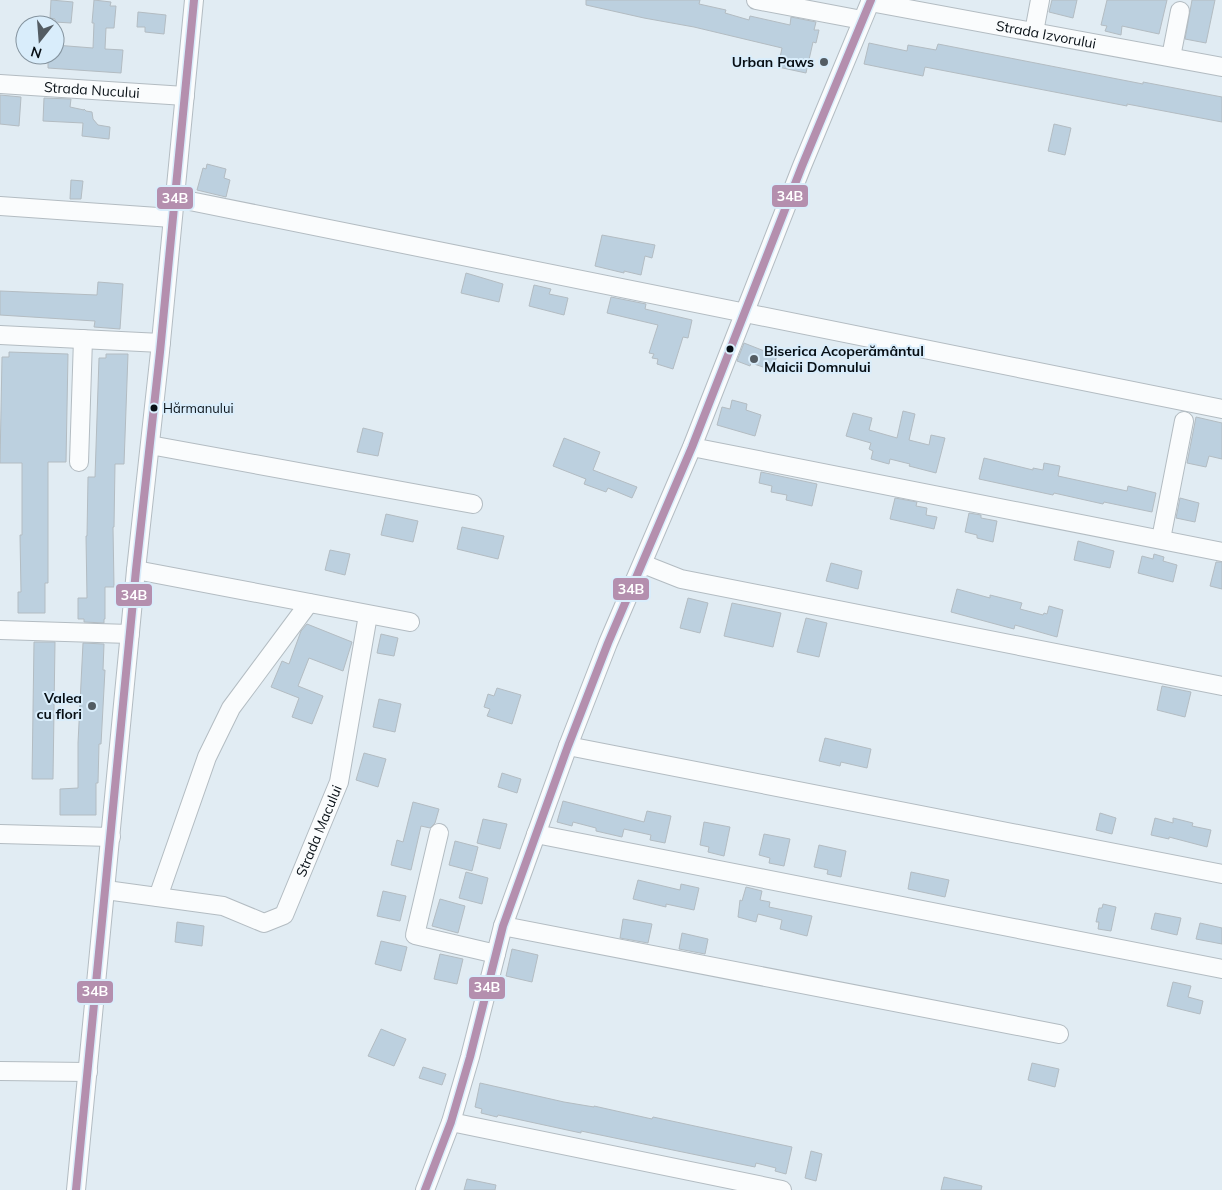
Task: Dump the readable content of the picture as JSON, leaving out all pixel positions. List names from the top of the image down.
{
  "streets": {
    "street": ["Strada Izvorului", "Strada Nucului", "Strada Macului"]
  },
  "places": [
    "Urban Paws",
    "Biserica Acoperământul Maicii Domnului",
    "Hărmanului",
    "Valea cu flori"
  ],
  "lines": ["transit line 34B"],
  "north": "bottom"
}
